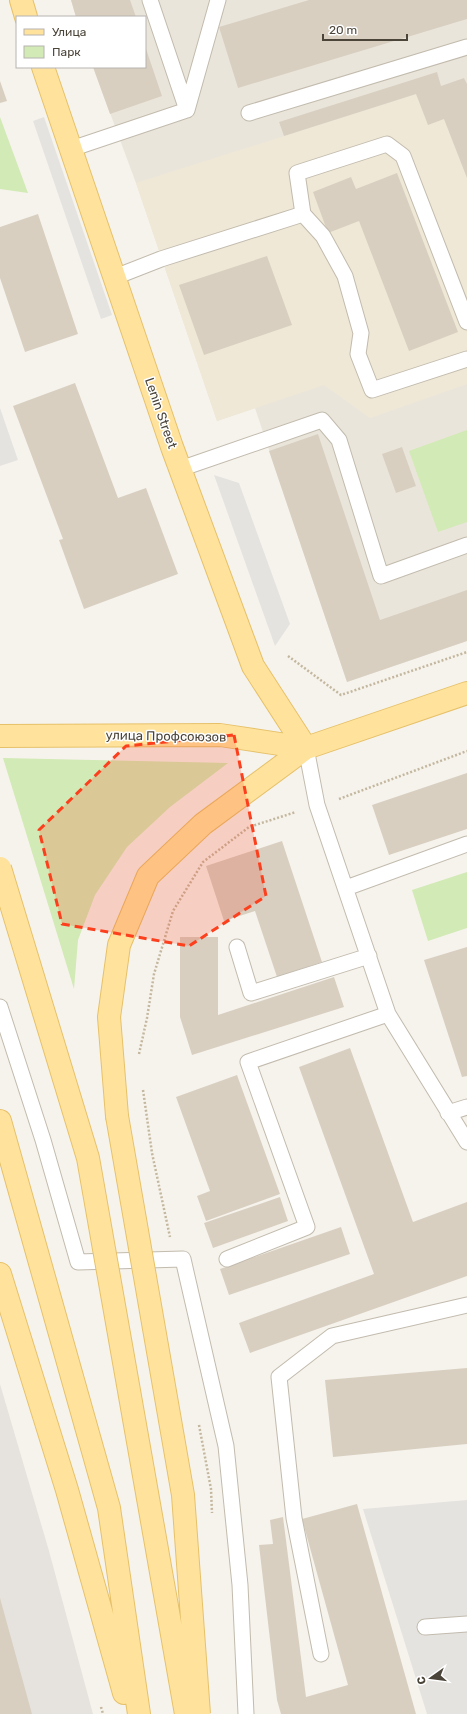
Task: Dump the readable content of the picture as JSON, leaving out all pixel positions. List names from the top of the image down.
{
  "streets": {
    "main road": ["Lenin Street", "улица Профсоюзов"]
  },
  "crossings": [
    ["Lenin Street", "улица Профсоюзов"]
  ],
  "legend": ["Улица", "Парк"],
  "scale_bar": "20 m",
  "north": "left"
}
